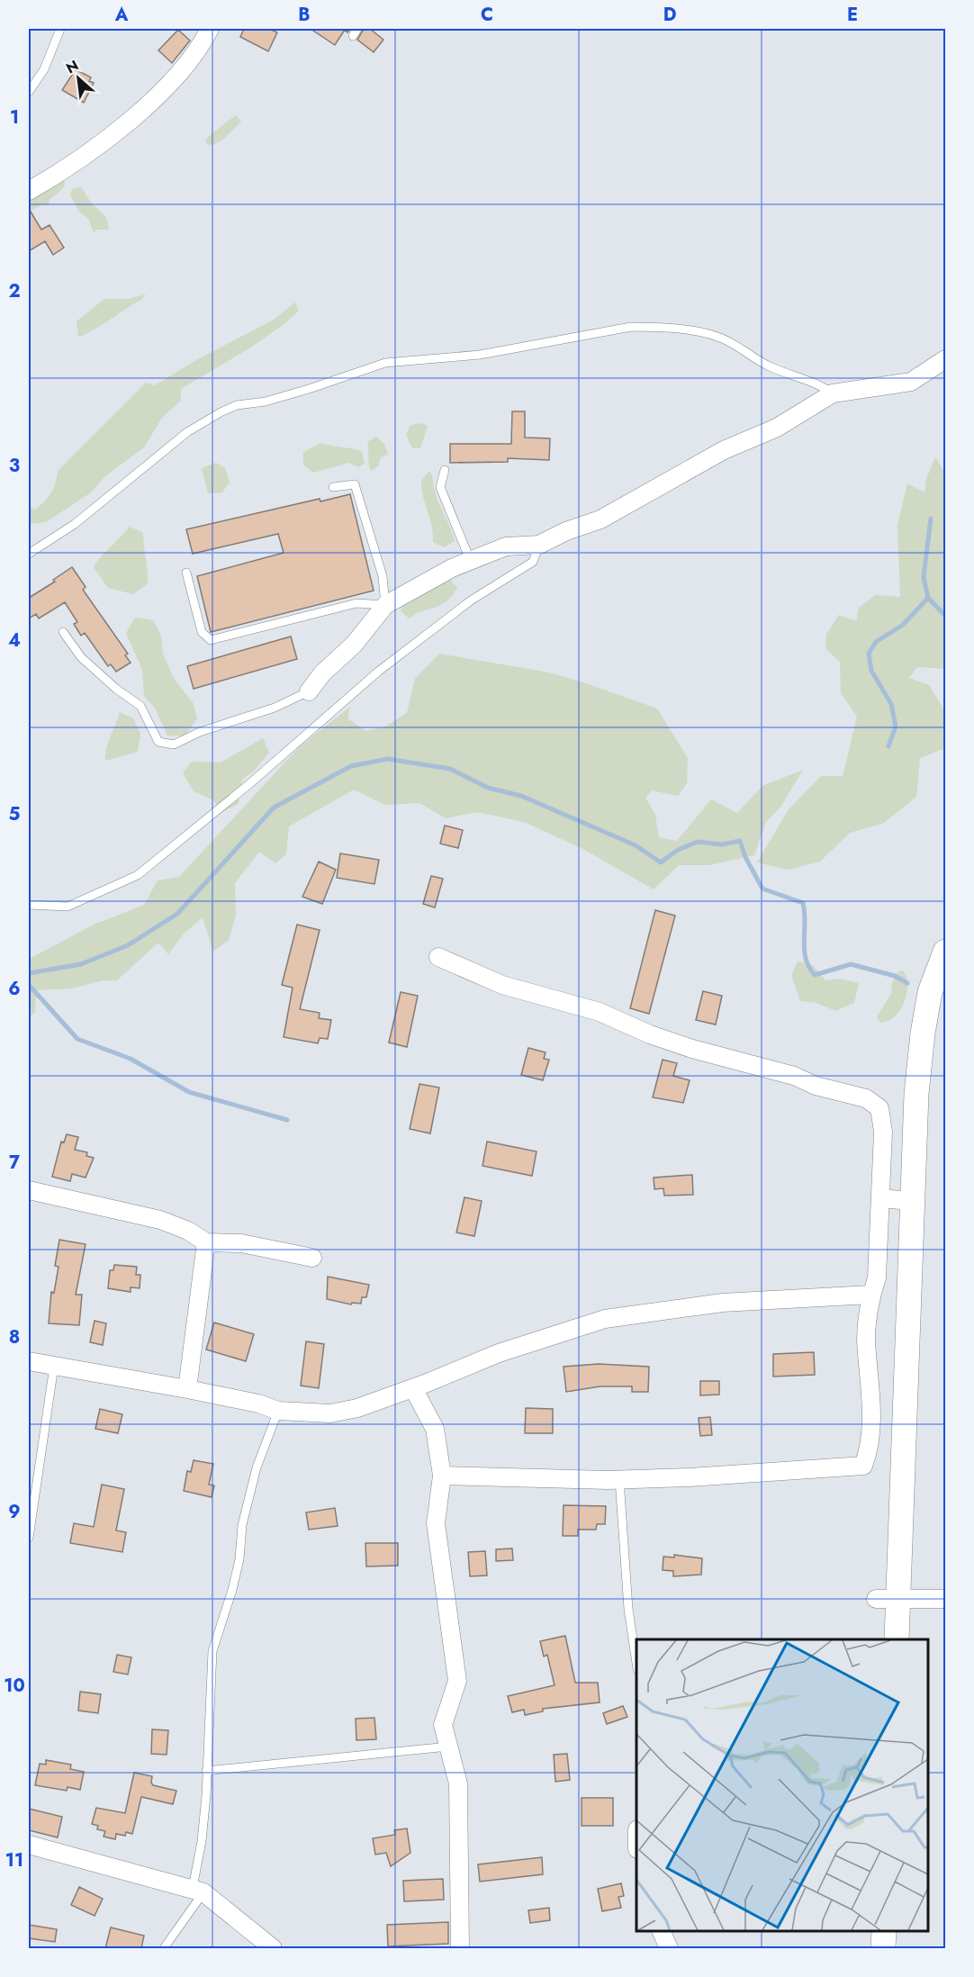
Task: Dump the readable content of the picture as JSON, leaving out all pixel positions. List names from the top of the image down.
{
  "north": "top left",
  "grid": {
    "columns": [
      "A",
      "B",
      "C",
      "D",
      "E"
    ],
    "rows": [
      "1",
      "2",
      "3",
      "4",
      "5",
      "6",
      "7",
      "8",
      "9",
      "10",
      "11"
    ]
  }
}
